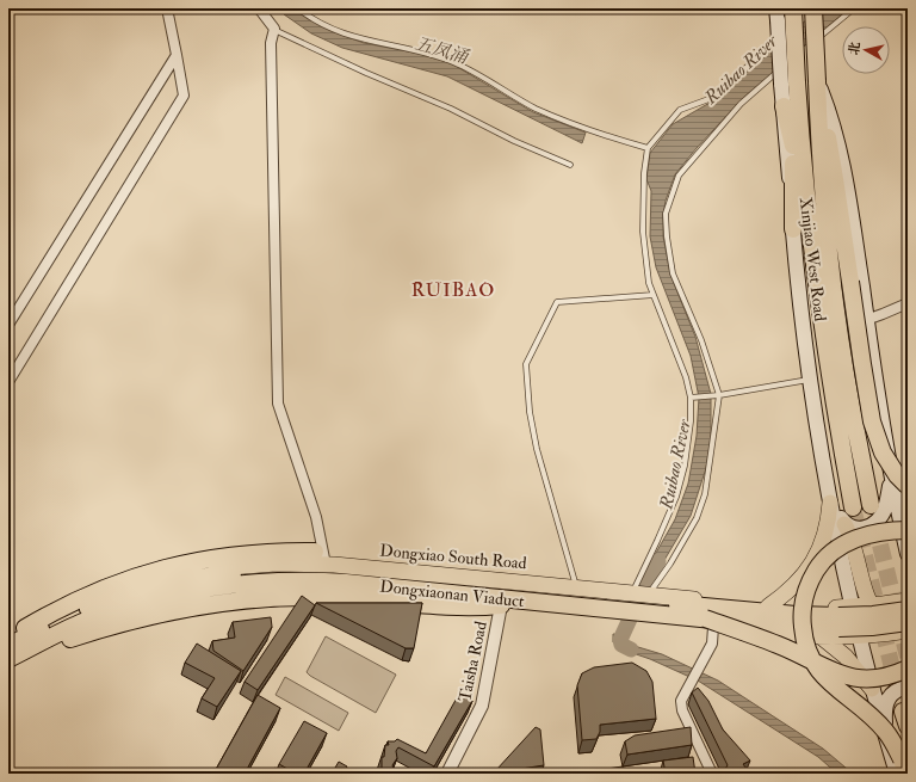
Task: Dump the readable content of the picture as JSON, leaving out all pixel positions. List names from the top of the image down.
{
  "streets": {
    "highway": ["Xinjiao West Road", "Dongxiaonan Viaduct"],
    "main road": ["Dongxiao South Road"],
    "street": ["Taisha Road"]
  },
  "districts": ["RUIBAO"],
  "water": ["五凤涌", "Ruibao River"],
  "north": "left"
}
